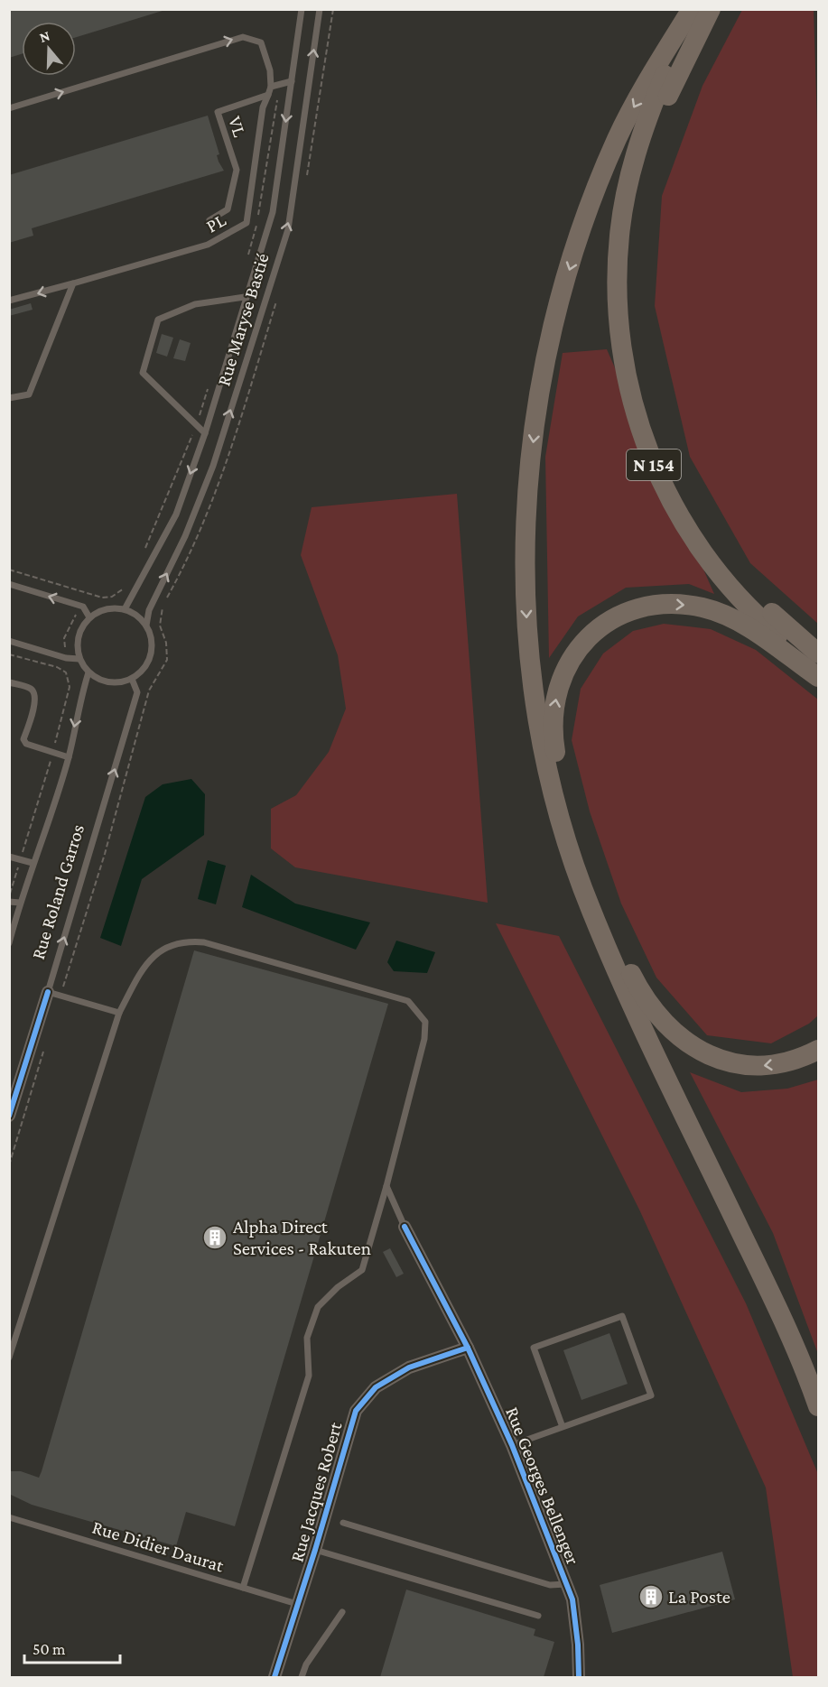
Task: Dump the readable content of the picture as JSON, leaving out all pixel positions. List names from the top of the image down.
{
  "streets": {
    "highway": ["N 154"],
    "street": ["Rue Roland Garros", "Rue Georges Bellenger", "Rue Jacques Robert"],
    "lane": [
      "VL",
      "PL",
      "Rue Maryse Bastié",
      "Rue Didier Daurat"
    ]
  },
  "crossings": [
    ["VL", "PL"],
    ["Rue Maryse Bastié", "Rue Roland Garros"],
    ["Rue Georges Bellenger", "Rue Jacques Robert"],
    ["Rue Jacques Robert", "Rue Didier Daurat"]
  ],
  "places": {
    "building": ["Alpha Direct Services - Rakuten", "La Poste"]
  },
  "scale_bar": "50 m",
  "north": "top"
}
